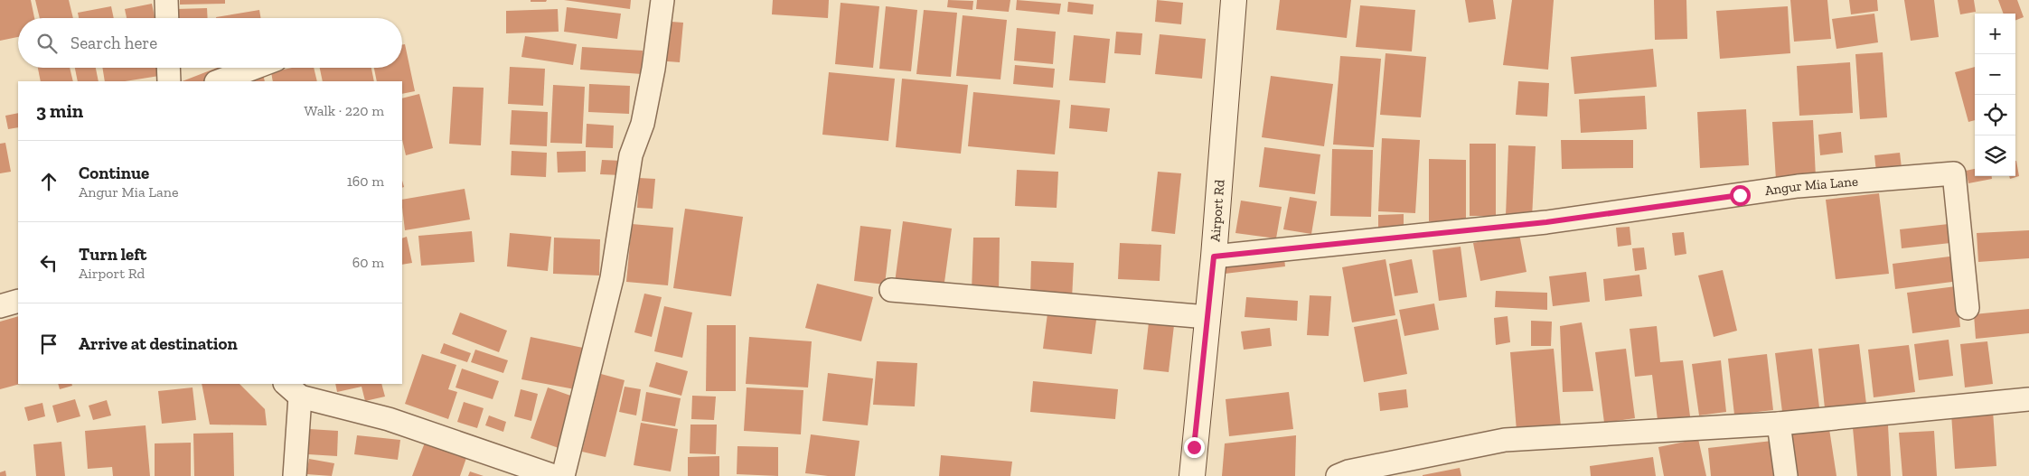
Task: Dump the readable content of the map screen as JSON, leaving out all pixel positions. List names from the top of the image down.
{
  "streets": {
    "main road": ["Airport Rd"],
    "street": ["Angur Mia Lane"]
  },
  "crossings": [
    ["Angur Mia Lane", "Airport Rd"]
  ],
  "page": {
    "map_buttons": ["+", "−"],
    "search": "Search here",
    "heading": ["3 min", "Walk · 220 m"],
    "list": [
      ["Continue", "Angur Mia Lane", "160 m"],
      ["Turn left", "Airport Rd", "60 m"],
      "Arrive at destination"
    ]
  }
}
